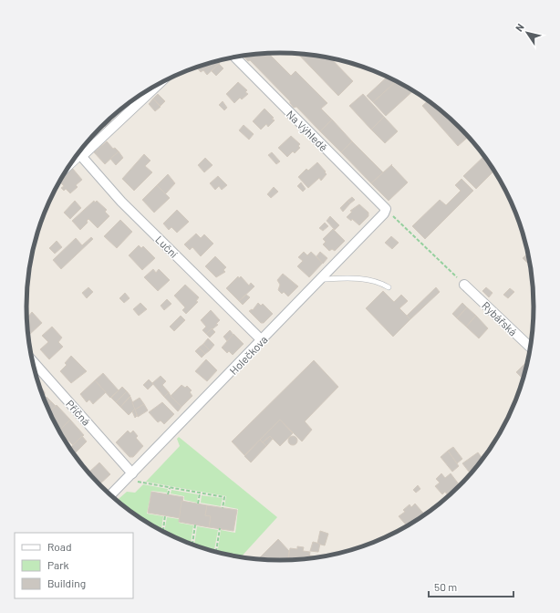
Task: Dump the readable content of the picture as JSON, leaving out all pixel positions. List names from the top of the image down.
{
  "streets": {
    "street": [
      "Na Výhledě",
      "Luční",
      "Rybářská",
      "Holečkova",
      "Příčná"
    ]
  },
  "crossings": [
    ["Na Výhledě", "Holečkova"],
    ["Luční", "Holečkova"],
    ["Holečkova", "Příčná"]
  ],
  "legend": ["Road", "Park", "Building"],
  "scale_bar": "50 m",
  "north": "top left"
}
